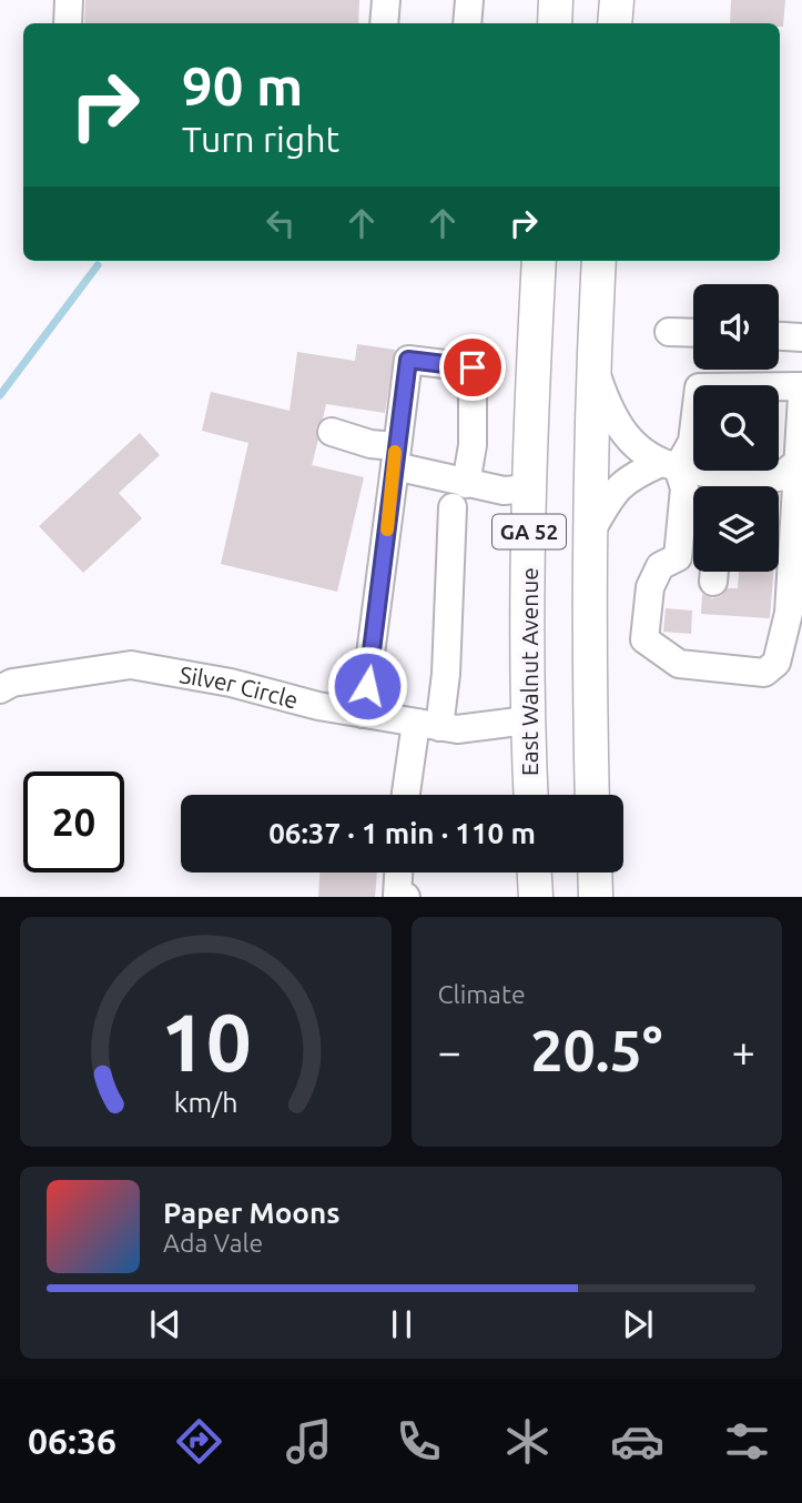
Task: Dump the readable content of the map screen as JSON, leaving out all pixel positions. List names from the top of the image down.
{
  "streets": {
    "main road": ["GA 52", "East Walnut Avenue"],
    "street": ["Silver Circle"]
  },
  "crossings": [
    ["East Walnut Avenue", "Silver Circle"]
  ],
  "page": {
    "turn": ["90 m", "Turn right"],
    "limit": "20",
    "trip": "06:37 · 1 min · 110 m",
    "tile": "Climate",
    "heat": ["−", "20.5°", "+"],
    "song": ["Paper Moons", "Ada Vale"],
    "tabs": "06:36",
    "gauge": ["10", "km/h"]
  }
}
